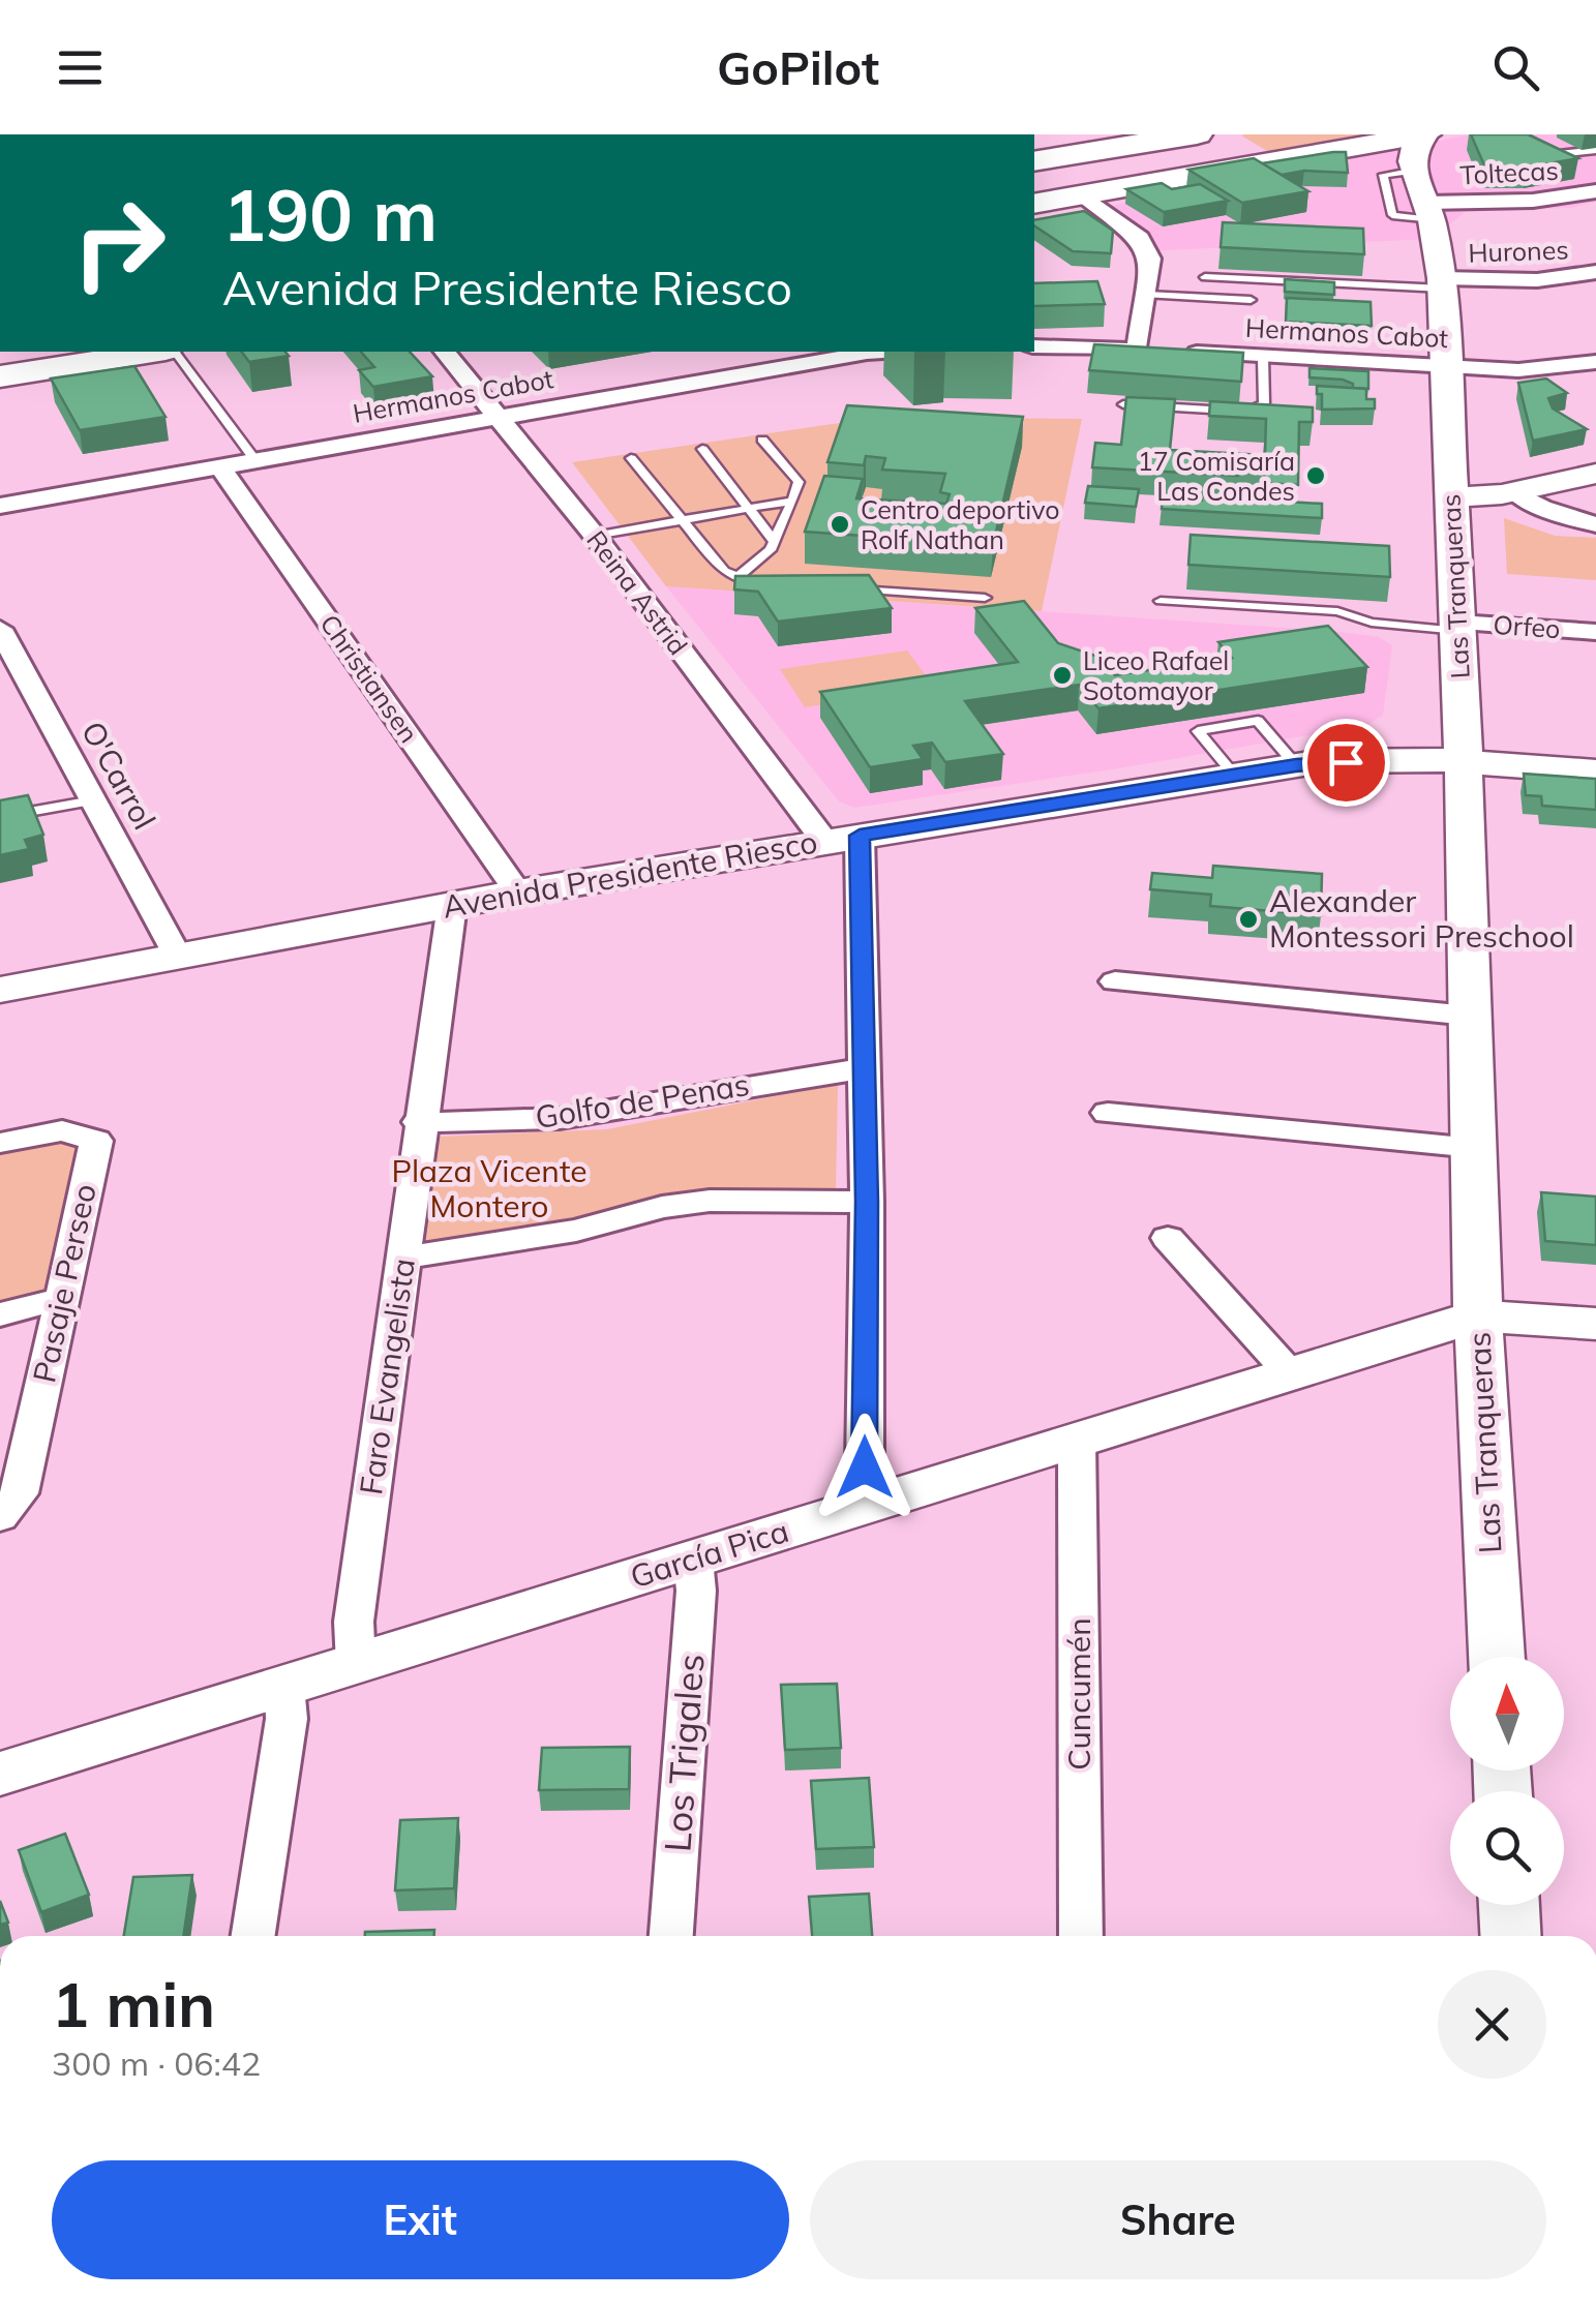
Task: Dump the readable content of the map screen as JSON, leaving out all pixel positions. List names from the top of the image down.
{
  "streets": {
    "main road": ["Las Tranqueras", "Avenida Presidente Riesco", "García Pica"],
    "street": [
      "Toltecas",
      "Hurones",
      "Hermanos Cabot",
      "Reina Astrid",
      "Orfeo",
      "Christiansen",
      "O'Carrol",
      "Golfo de Penas",
      "Pasaje Perseo",
      "Faro Evangelista",
      "Cuncumén",
      "Los Trigales"
    ]
  },
  "crossings": [
    ["Toltecas", "Las Tranqueras"],
    ["Hurones", "Las Tranqueras"],
    ["Hermanos Cabot", "Las Tranqueras"],
    ["Hermanos Cabot", "Reina Astrid"],
    ["Hermanos Cabot", "Christiansen"],
    ["Las Tranqueras", "Orfeo"],
    ["Las Tranqueras", "Avenida Presidente Riesco"],
    ["Las Tranqueras", "García Pica"],
    ["Reina Astrid", "Avenida Presidente Riesco"],
    ["Christiansen", "Avenida Presidente Riesco"],
    ["O'Carrol", "Avenida Presidente Riesco"],
    ["Avenida Presidente Riesco", "Faro Evangelista"],
    ["Golfo de Penas", "Faro Evangelista"],
    ["Faro Evangelista", "García Pica"],
    ["García Pica", "Cuncumén"],
    ["García Pica", "Los Trigales"]
  ],
  "parks": ["Plaza Vicente Montero"],
  "places": [
    "17 Comisaría Las Condes",
    "Centro deportivo Rolf Nathan",
    "Liceo Rafael Sotomayor",
    "Alexander Montessori Preschool"
  ],
  "north": "top",
  "page": {
    "header": "GoPilot",
    "turn": ["190 m", "Avenida Presidente Riesco"],
    "heading": ["1 min", "300 m · 06:42"],
    "buttons": ["Exit", "Share"]
  }
}
